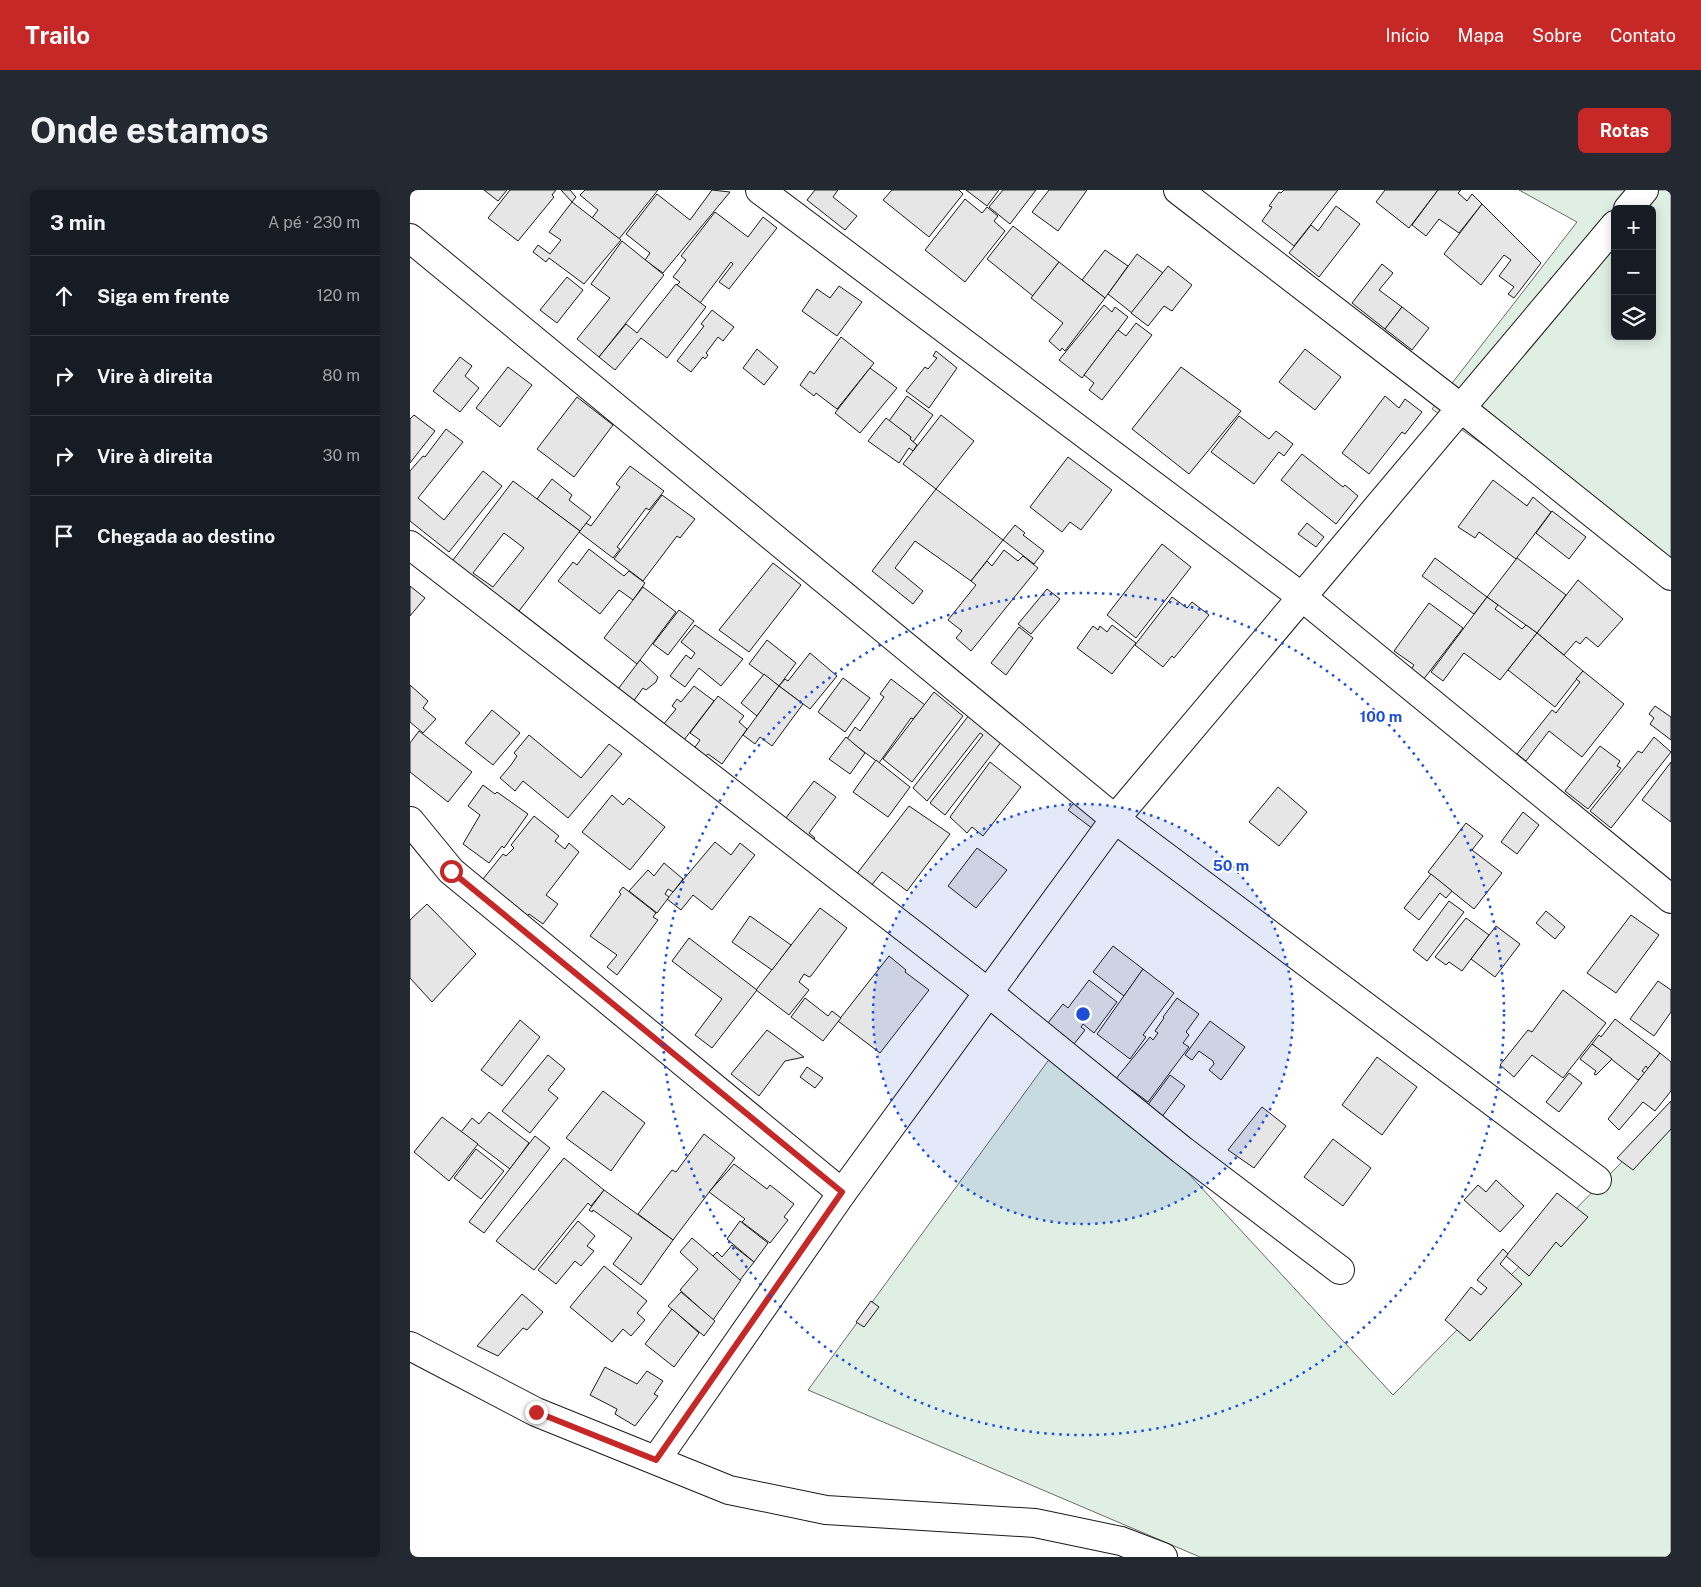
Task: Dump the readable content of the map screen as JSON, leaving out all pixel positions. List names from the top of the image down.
{
  "page": {
    "header": "Trailo",
    "nav": [
      "Início",
      "Mapa",
      "Sobre",
      "Contato"
    ],
    "buttons": "Rotas",
    "title": "Onde estamos",
    "heading": ["3 min", "A pé · 230 m"],
    "map_buttons": ["+", "−"],
    "list": [
      ["Siga em frente", "120 m"],
      ["Vire à direita", "80 m"],
      ["Vire à direita", "30 m"],
      "Chegada ao destino"
    ]
  },
  "rings": ["100 m", "50 m"]
}
